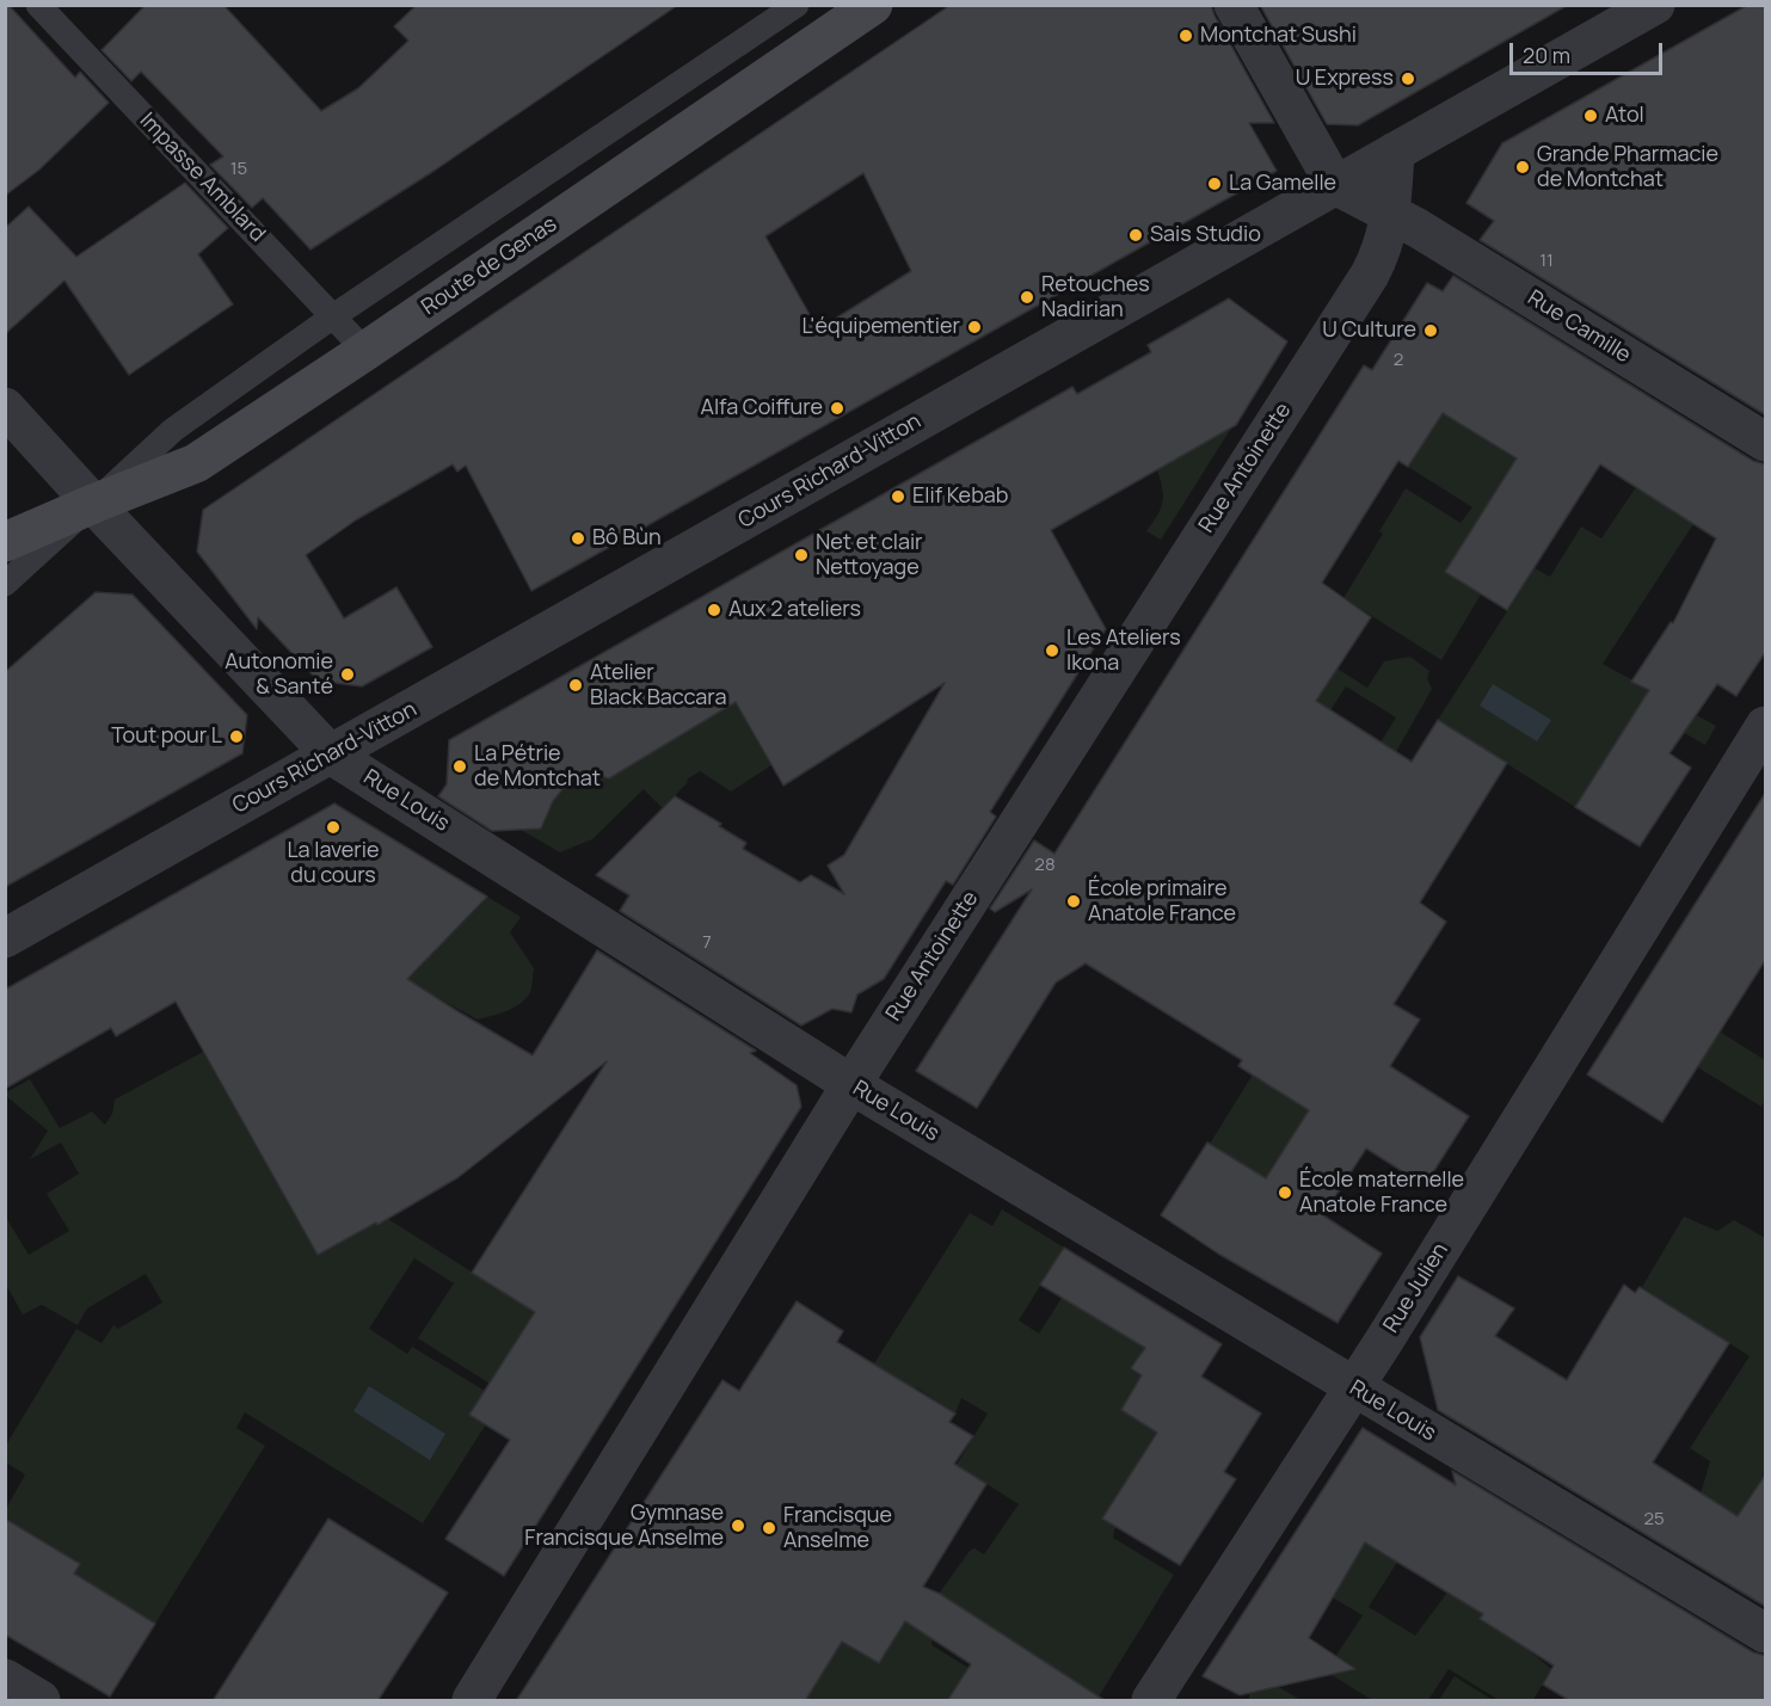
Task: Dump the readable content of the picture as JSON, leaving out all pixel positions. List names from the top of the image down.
{
  "streets": {
    "main road": ["Route de Genas"],
    "street": [
      "Rue Camille",
      "Rue Antoinette",
      "Cours Richard-Vitton",
      "Rue Louis",
      "Rue Julien"
    ],
    "lane": ["Impasse Amblard"]
  },
  "crossings": [
    ["Impasse Amblard", "Route de Genas"],
    ["Route de Genas", "Rue Louis"],
    ["Rue Camille", "Rue Antoinette"],
    ["Rue Antoinette", "Cours Richard-Vitton"],
    ["Rue Antoinette", "Rue Louis"],
    ["Cours Richard-Vitton", "Rue Louis"],
    ["Rue Louis", "Rue Julien"]
  ],
  "places": [
    "Montchat Sushi",
    "U Express",
    "Atol",
    "Grande Pharmacie de Montchat",
    "La Gamelle",
    "Sais Studio",
    "Retouches Nadirian",
    "L'équipementier",
    "U Culture",
    "Alfa Coiffure",
    "Elif Kebab",
    "Bô Bùn",
    "Net et clair Nettoyage",
    "Aux 2 ateliers",
    "Les Ateliers Ikona",
    "Autonomie & Santé",
    "Atelier Black Baccara",
    "Tout pour L",
    "La Pétrie de Montchat",
    "La laverie du cours",
    "École primaire Anatole France",
    "École maternelle Anatole France",
    "Gymnase Francisque Anselme",
    "Francisque Anselme"
  ],
  "house_numbers": [
    "15",
    "11",
    "2",
    "28",
    "7",
    "25"
  ],
  "scale_bar": "20 m"
}
